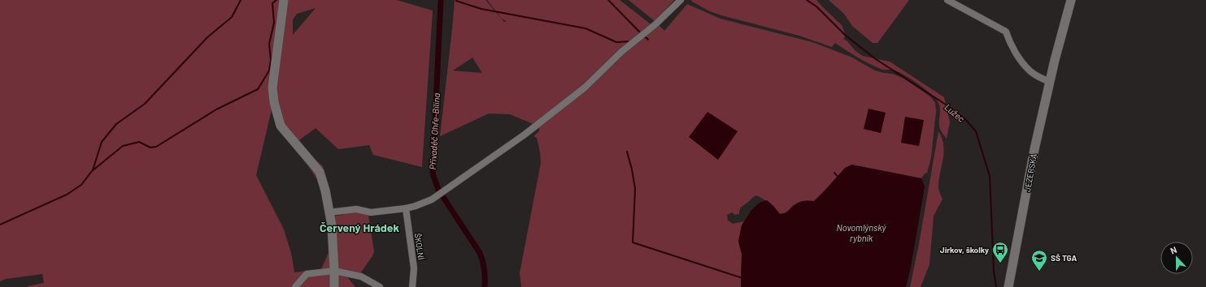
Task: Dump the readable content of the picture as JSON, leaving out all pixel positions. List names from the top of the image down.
{
  "streets": {
    "street": ["JEZERSKÁ", "ŠKOLNÍ"]
  },
  "districts": ["Červený Hrádek"],
  "water": ["Lužec", "Přivaděč Ohře-Bílina", "Novomlýnský rybník"],
  "places": {
    "bus stop": ["Jirkov, školky"],
    "school or university": ["SŠ TGA"]
  },
  "north": "top"
}
